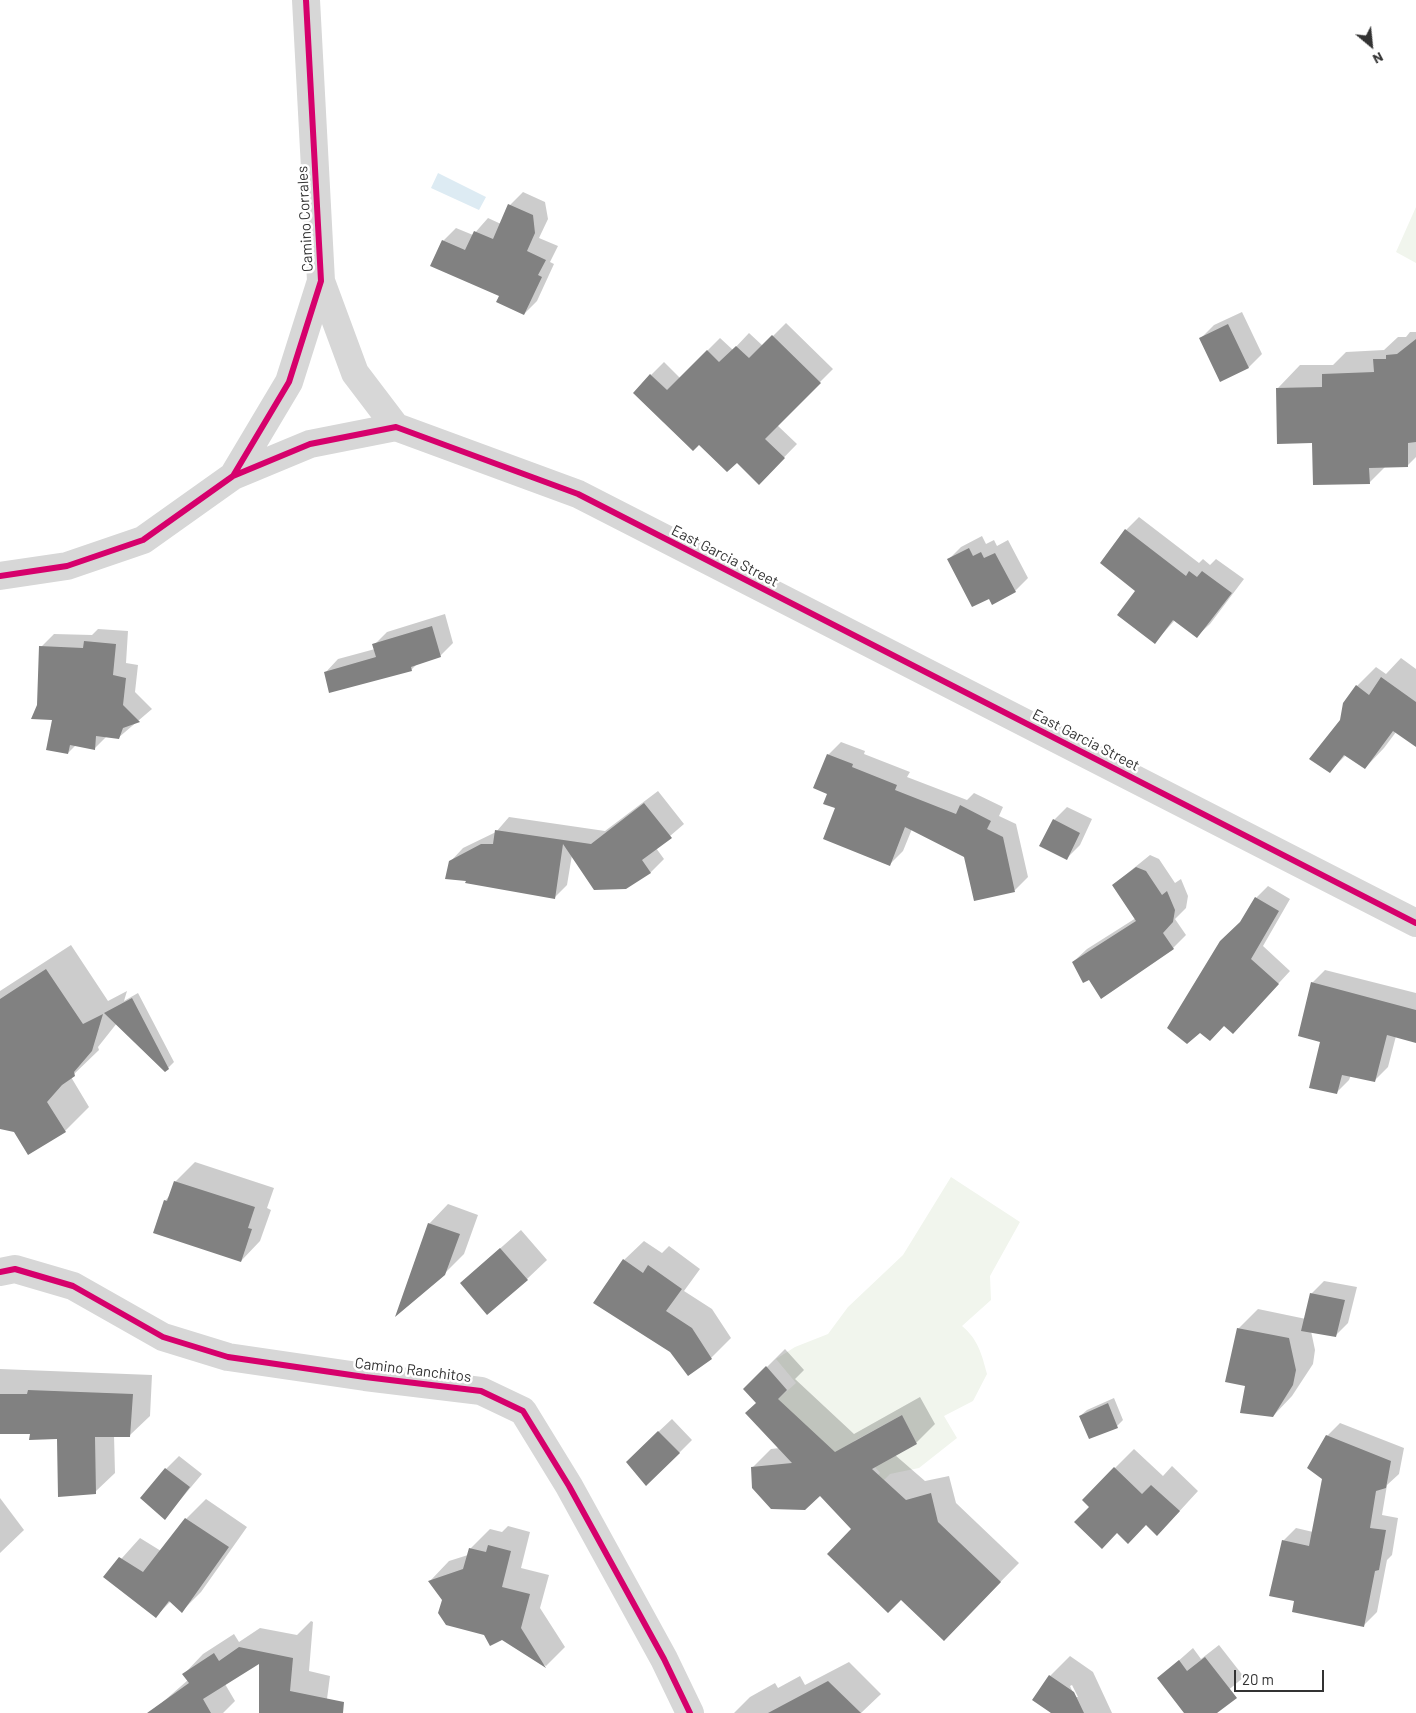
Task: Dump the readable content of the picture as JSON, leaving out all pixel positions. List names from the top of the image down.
{
  "streets": {
    "street": ["Camino Corrales", "East Garcia Street", "Camino Ranchitos"]
  },
  "crossings": [
    ["Camino Corrales", "East Garcia Street"]
  ],
  "scale_bar": "20 m",
  "north": "bottom right"
}
